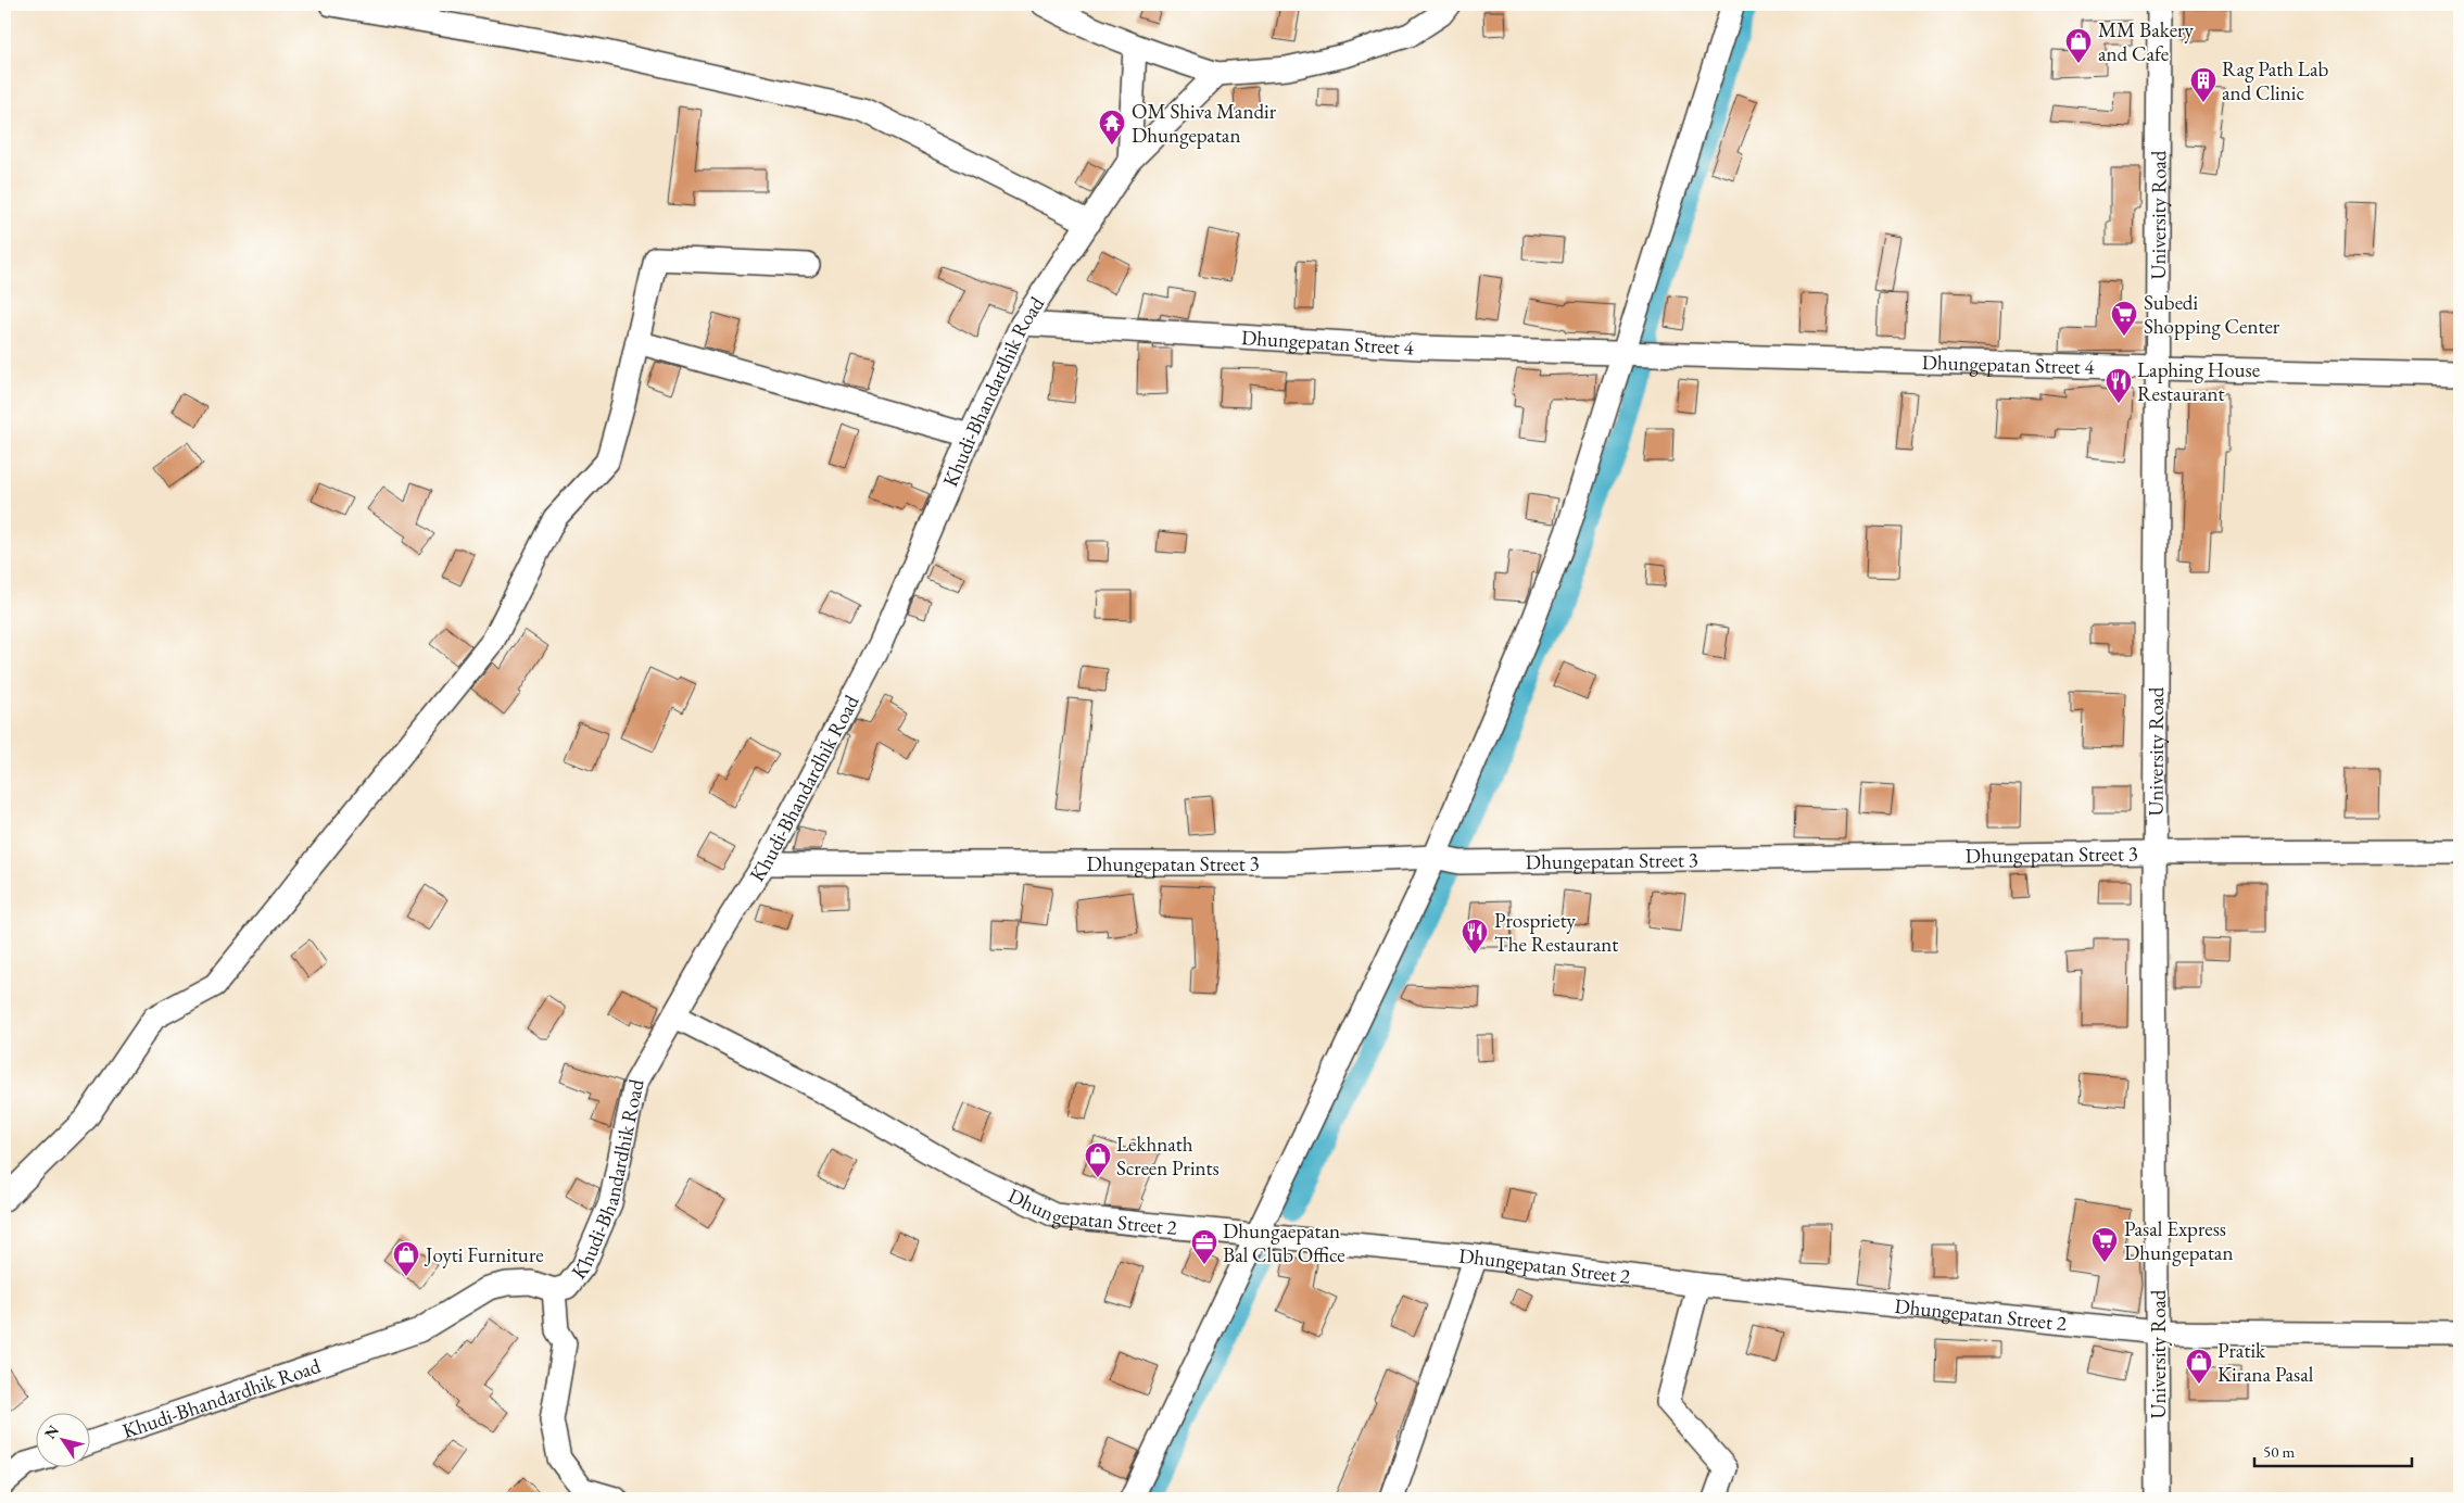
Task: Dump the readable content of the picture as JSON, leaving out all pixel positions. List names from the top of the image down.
{
  "streets": {
    "street": [
      "University Road",
      "Dhungepatan Street 4",
      "Khudi-Bhandardhik Road",
      "Dhungepatan Street 3",
      "Dhungepatan Street 2"
    ]
  },
  "crossings": [
    ["University Road", "Dhungepatan Street 4"],
    ["University Road", "Dhungepatan Street 3"],
    ["University Road", "Dhungepatan Street 2"],
    ["Dhungepatan Street 4", "Khudi-Bhandardhik Road"],
    ["Khudi-Bhandardhik Road", "Dhungepatan Street 3"],
    ["Khudi-Bhandardhik Road", "Dhungepatan Street 2"]
  ],
  "places": {
    "shop": [
      "MM Bakery and Cafe",
      "Lekhnath Screen Prints",
      "Joyti Furniture",
      "Pratik Kirana Pasal"
    ],
    "building": ["Rag Path Lab and Clinic"],
    "temple": ["OM Shiva Mandir Dhungepatan"],
    "supermarket": ["Subedi Shopping Center", "Pasal Express Dhungepatan"],
    "restaurant": ["Laphing House Restaurant", "Prospriety The Restaurant"],
    "office": ["Dhungaepatan Bal Club Office"]
  },
  "scale_bar": "50 m",
  "north": "top left"
}
